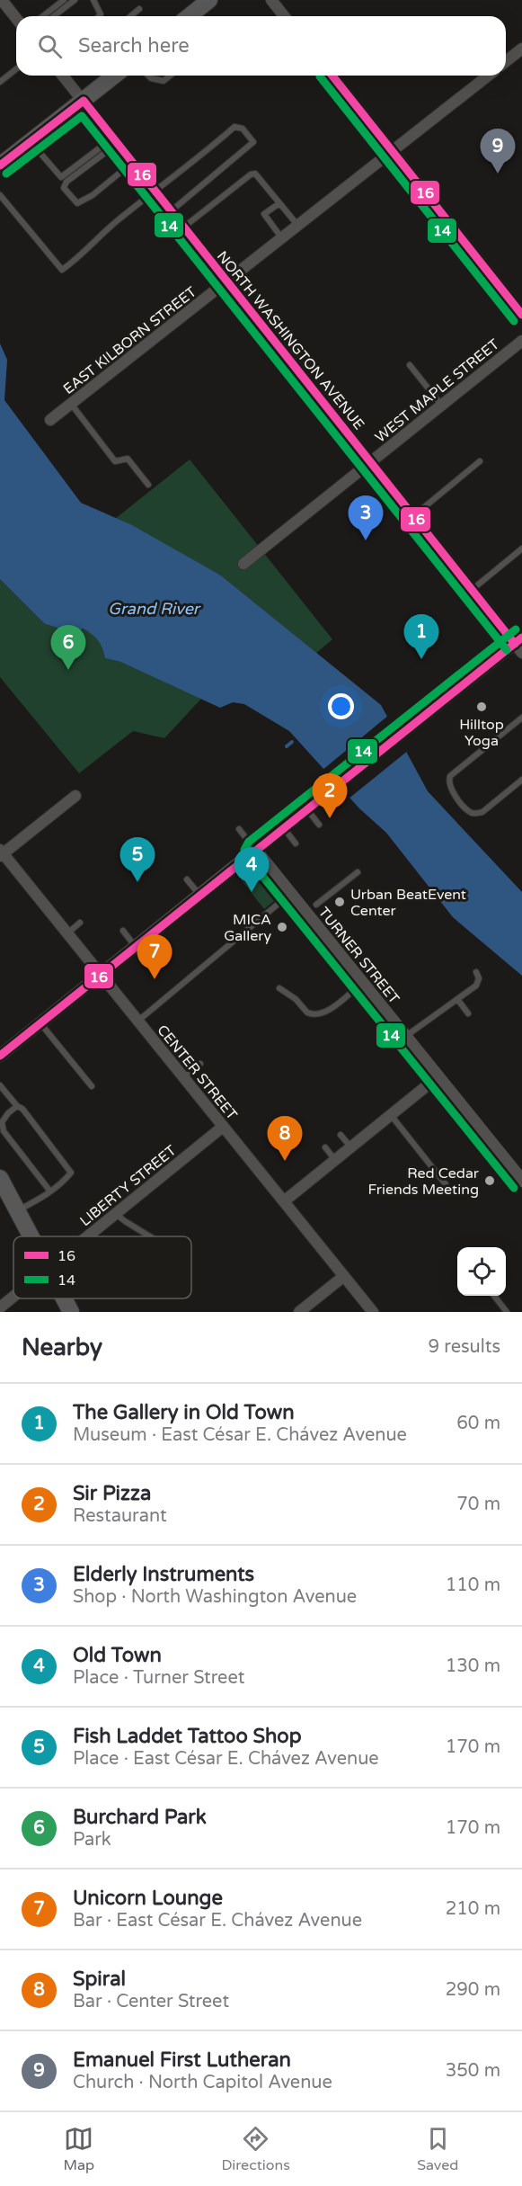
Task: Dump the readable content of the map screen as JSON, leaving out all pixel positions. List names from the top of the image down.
{
  "streets": {
    "street": [
      "EAST KILBORN STREET",
      "NORTH WASHINGTON AVENUE",
      "WEST MAPLE STREET",
      "TURNER STREET",
      "CENTER STREET",
      "LIBERTY STREET"
    ]
  },
  "crossings": [
    ["EAST KILBORN STREET", "NORTH WASHINGTON AVENUE"],
    ["NORTH WASHINGTON AVENUE", "WEST MAPLE STREET"],
    ["CENTER STREET", "LIBERTY STREET"]
  ],
  "water": ["Grand River"],
  "places": [
    "Hilltop Yoga",
    "Urban BeatEvent Center",
    "MICA Gallery",
    "Red Cedar Friends Meeting"
  ],
  "lines": ["transit line 16", "transit line 14"],
  "legend": ["16", "14"],
  "page": {
    "search": "Search here",
    "pins": [
      "9",
      "3",
      "1",
      "6",
      "2",
      "5",
      "4",
      "7",
      "8"
    ],
    "heading": ["Nearby", "9 results"],
    "list": [
      {
        "mark": "1",
        "name": "The Gallery in Old Town",
        "note": "Museum · East César E. Chávez Avenue",
        "value": "60 m"
      },
      {
        "mark": "2",
        "name": "Sir Pizza",
        "note": "Restaurant",
        "value": "70 m"
      },
      {
        "mark": "3",
        "name": "Elderly Instruments",
        "note": "Shop · North Washington Avenue",
        "value": "110 m"
      },
      {
        "mark": "4",
        "name": "Old Town",
        "note": "Place · Turner Street",
        "value": "130 m"
      },
      {
        "mark": "5",
        "name": "Fish Laddet Tattoo Shop",
        "note": "Place · East César E. Chávez Avenue",
        "value": "170 m"
      },
      {
        "mark": "6",
        "name": "Burchard Park",
        "note": "Park",
        "value": "170 m"
      },
      {
        "mark": "7",
        "name": "Unicorn Lounge",
        "note": "Bar · East César E. Chávez Avenue",
        "value": "210 m"
      },
      {
        "mark": "8",
        "name": "Spiral",
        "note": "Bar · Center Street",
        "value": "290 m"
      },
      {
        "mark": "9",
        "name": "Emanuel First Lutheran",
        "note": "Church · North Capitol Avenue",
        "value": "350 m"
      }
    ],
    "nav": ["Map", "Directions", "Saved"]
  }
}
